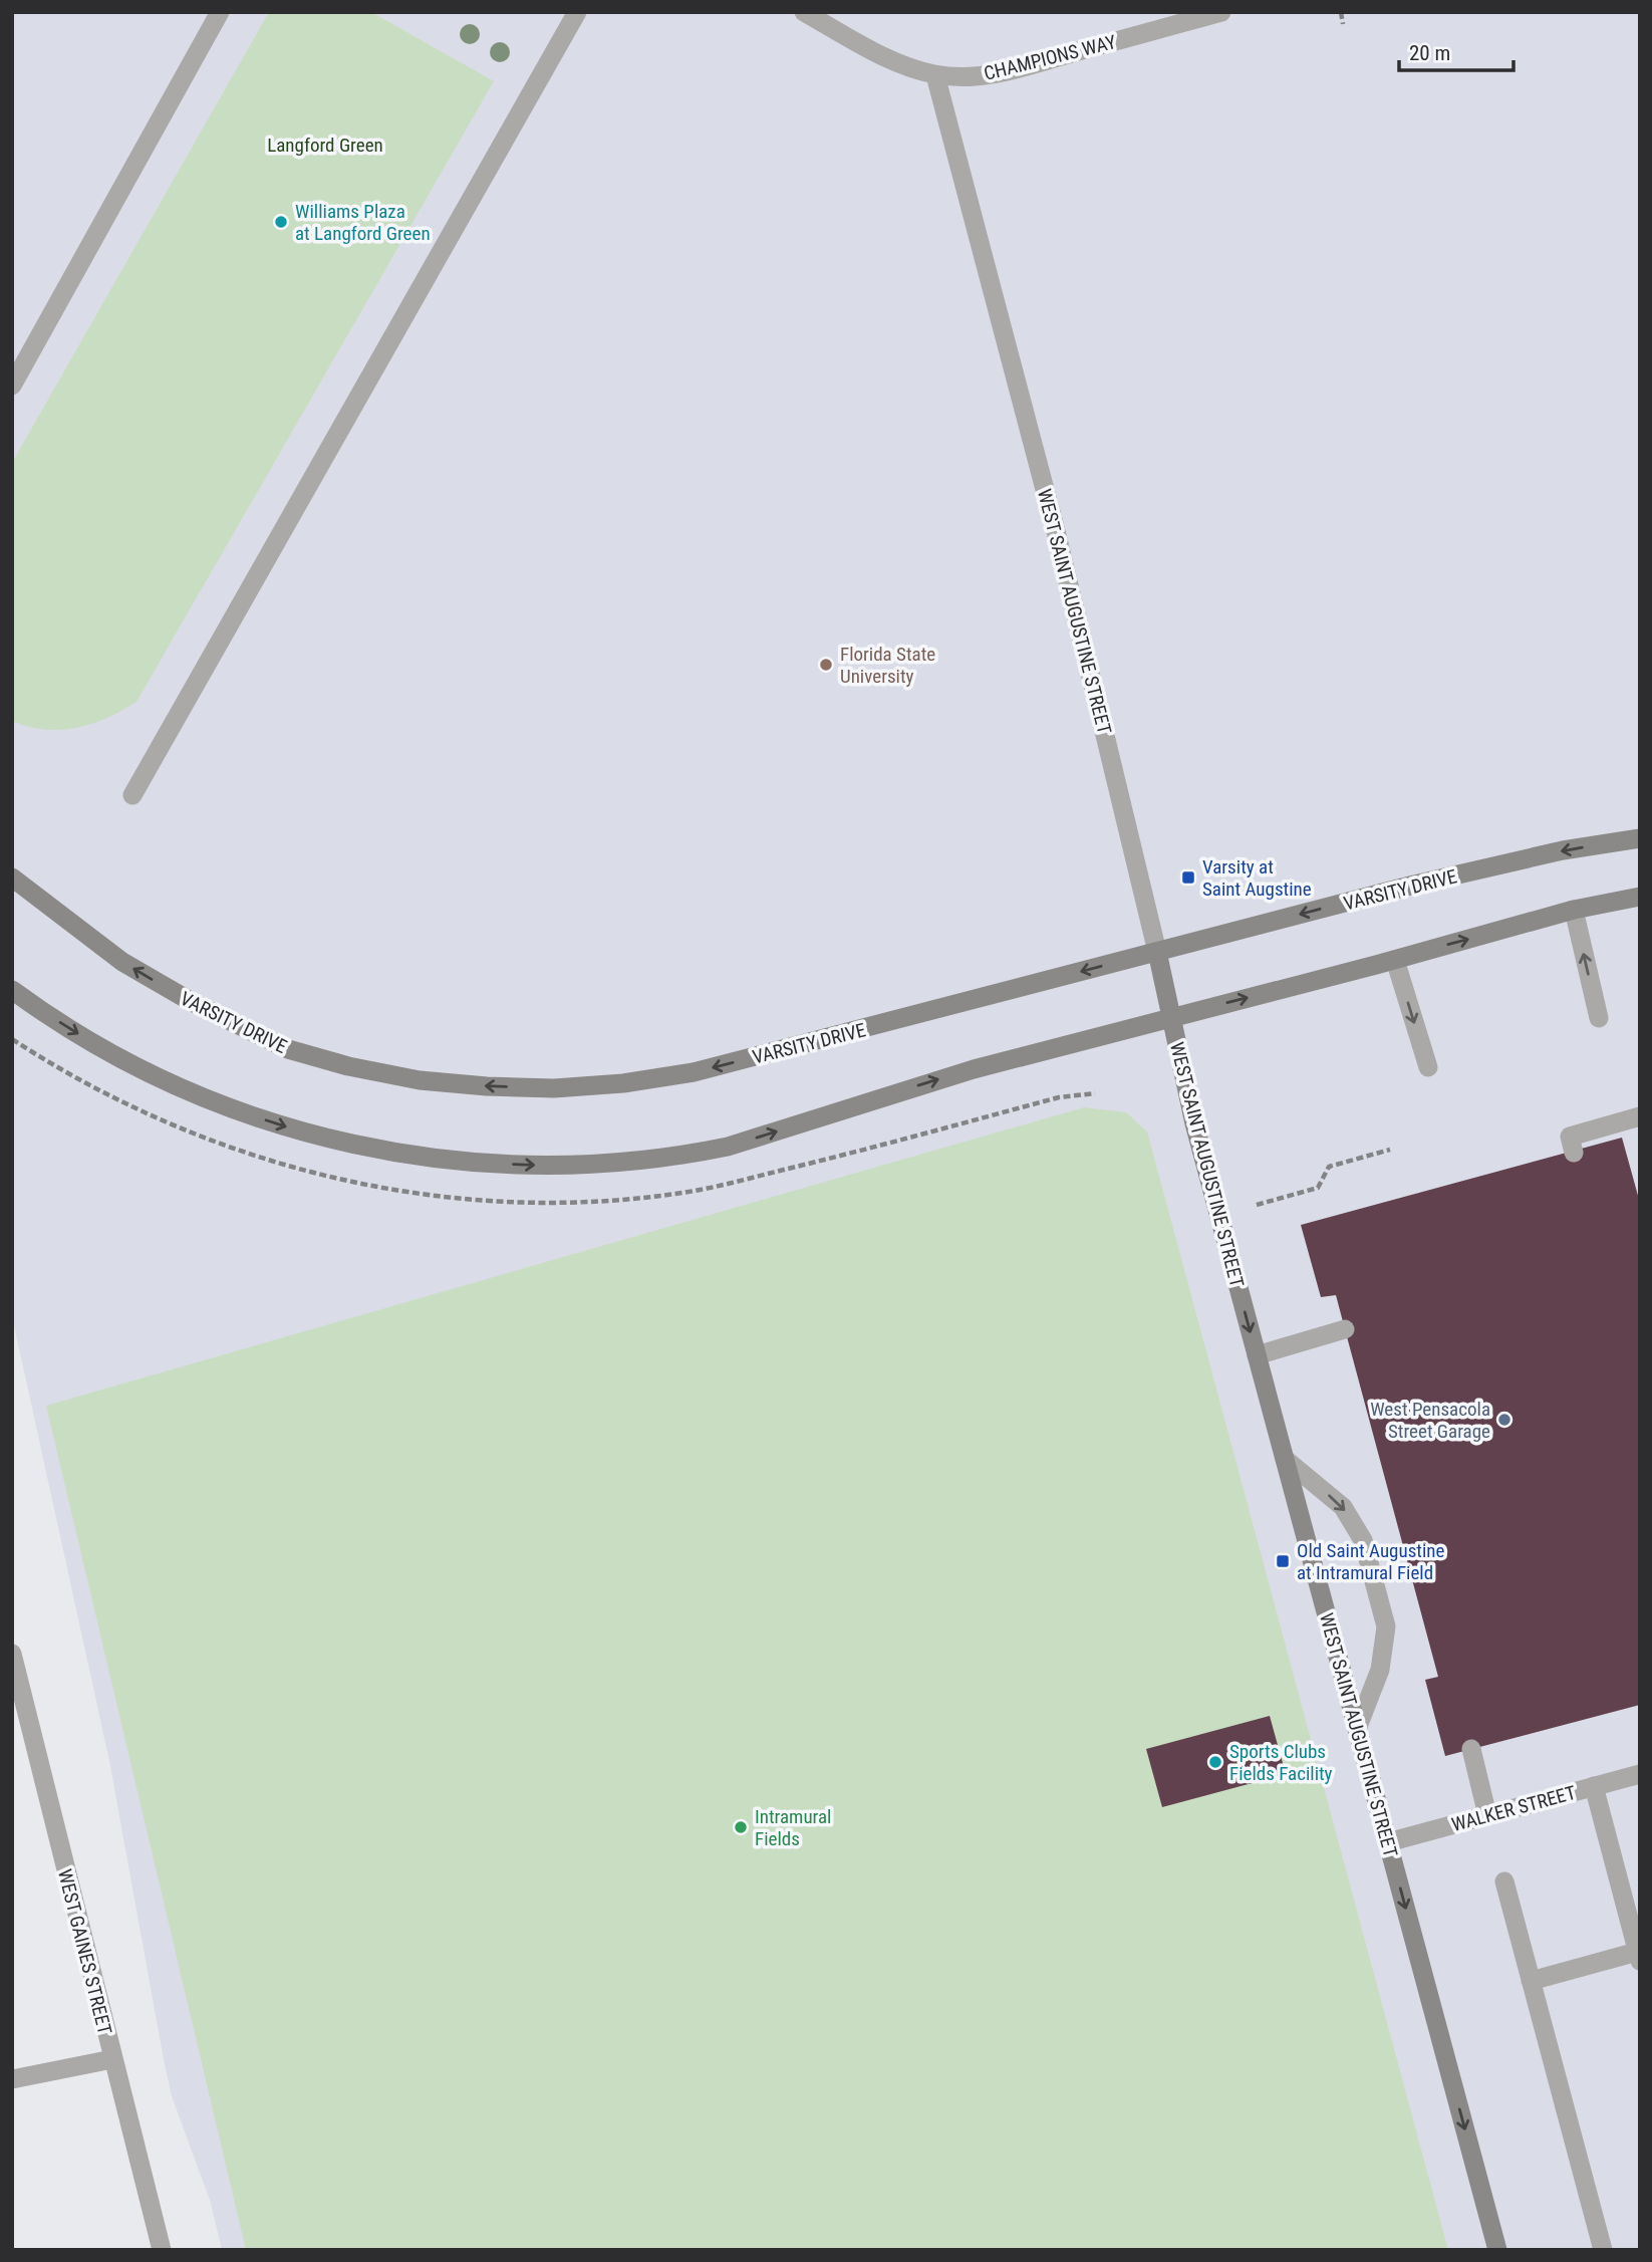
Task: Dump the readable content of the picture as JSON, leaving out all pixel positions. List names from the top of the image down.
{
  "streets": {
    "main road": ["WEST SAINT AUGUSTINE STREET", "VARSITY DRIVE"],
    "street": ["CHAMPIONS WAY", "WALKER STREET", "WEST GAINES STREET"]
  },
  "crossings": [
    ["CHAMPIONS WAY", "WEST SAINT AUGUSTINE STREET"],
    ["WEST SAINT AUGUSTINE STREET", "VARSITY DRIVE"],
    ["WEST SAINT AUGUSTINE STREET", "WALKER STREET"]
  ],
  "parks": ["Langford Green"],
  "places": {
    "other": [
      "Williams Plaza at Langford Green",
      "Florida State University",
      "West Pensacola Street Garage",
      "Sports Clubs Fields Facility",
      "Intramural Fields"
    ],
    "transit": ["Varsity at Saint Augstine", "Old Saint Augustine at Intramural Field"]
  },
  "scale_bar": "20 m"
}
